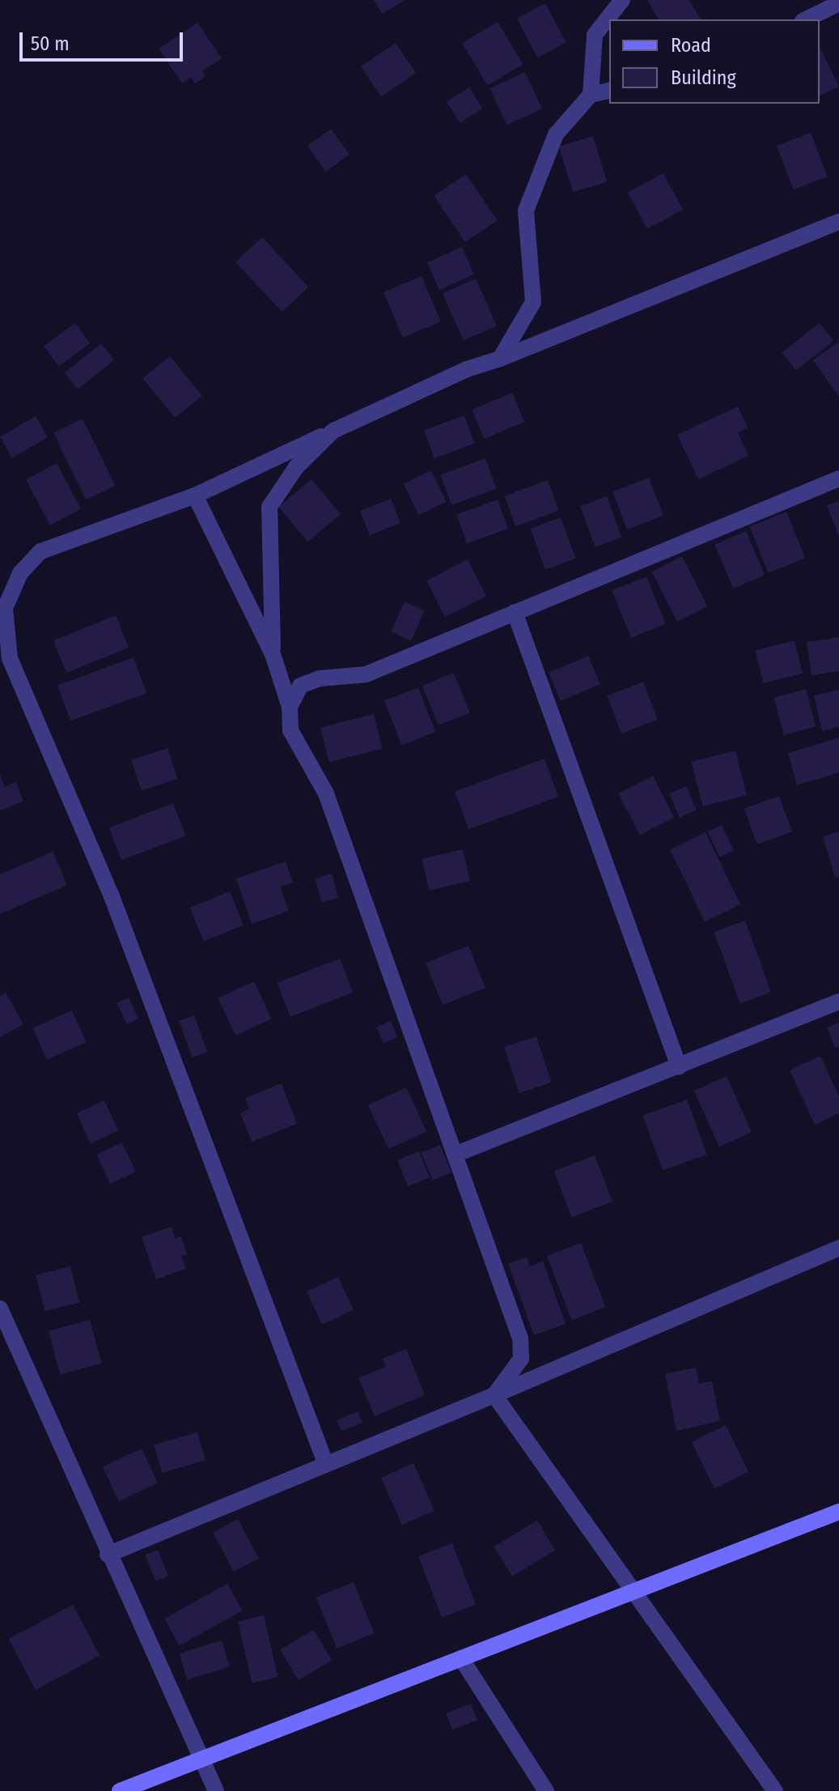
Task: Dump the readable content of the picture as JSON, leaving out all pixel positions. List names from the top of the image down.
{
  "legend": ["Road", "Building"],
  "scale_bar": "50 m"
}
